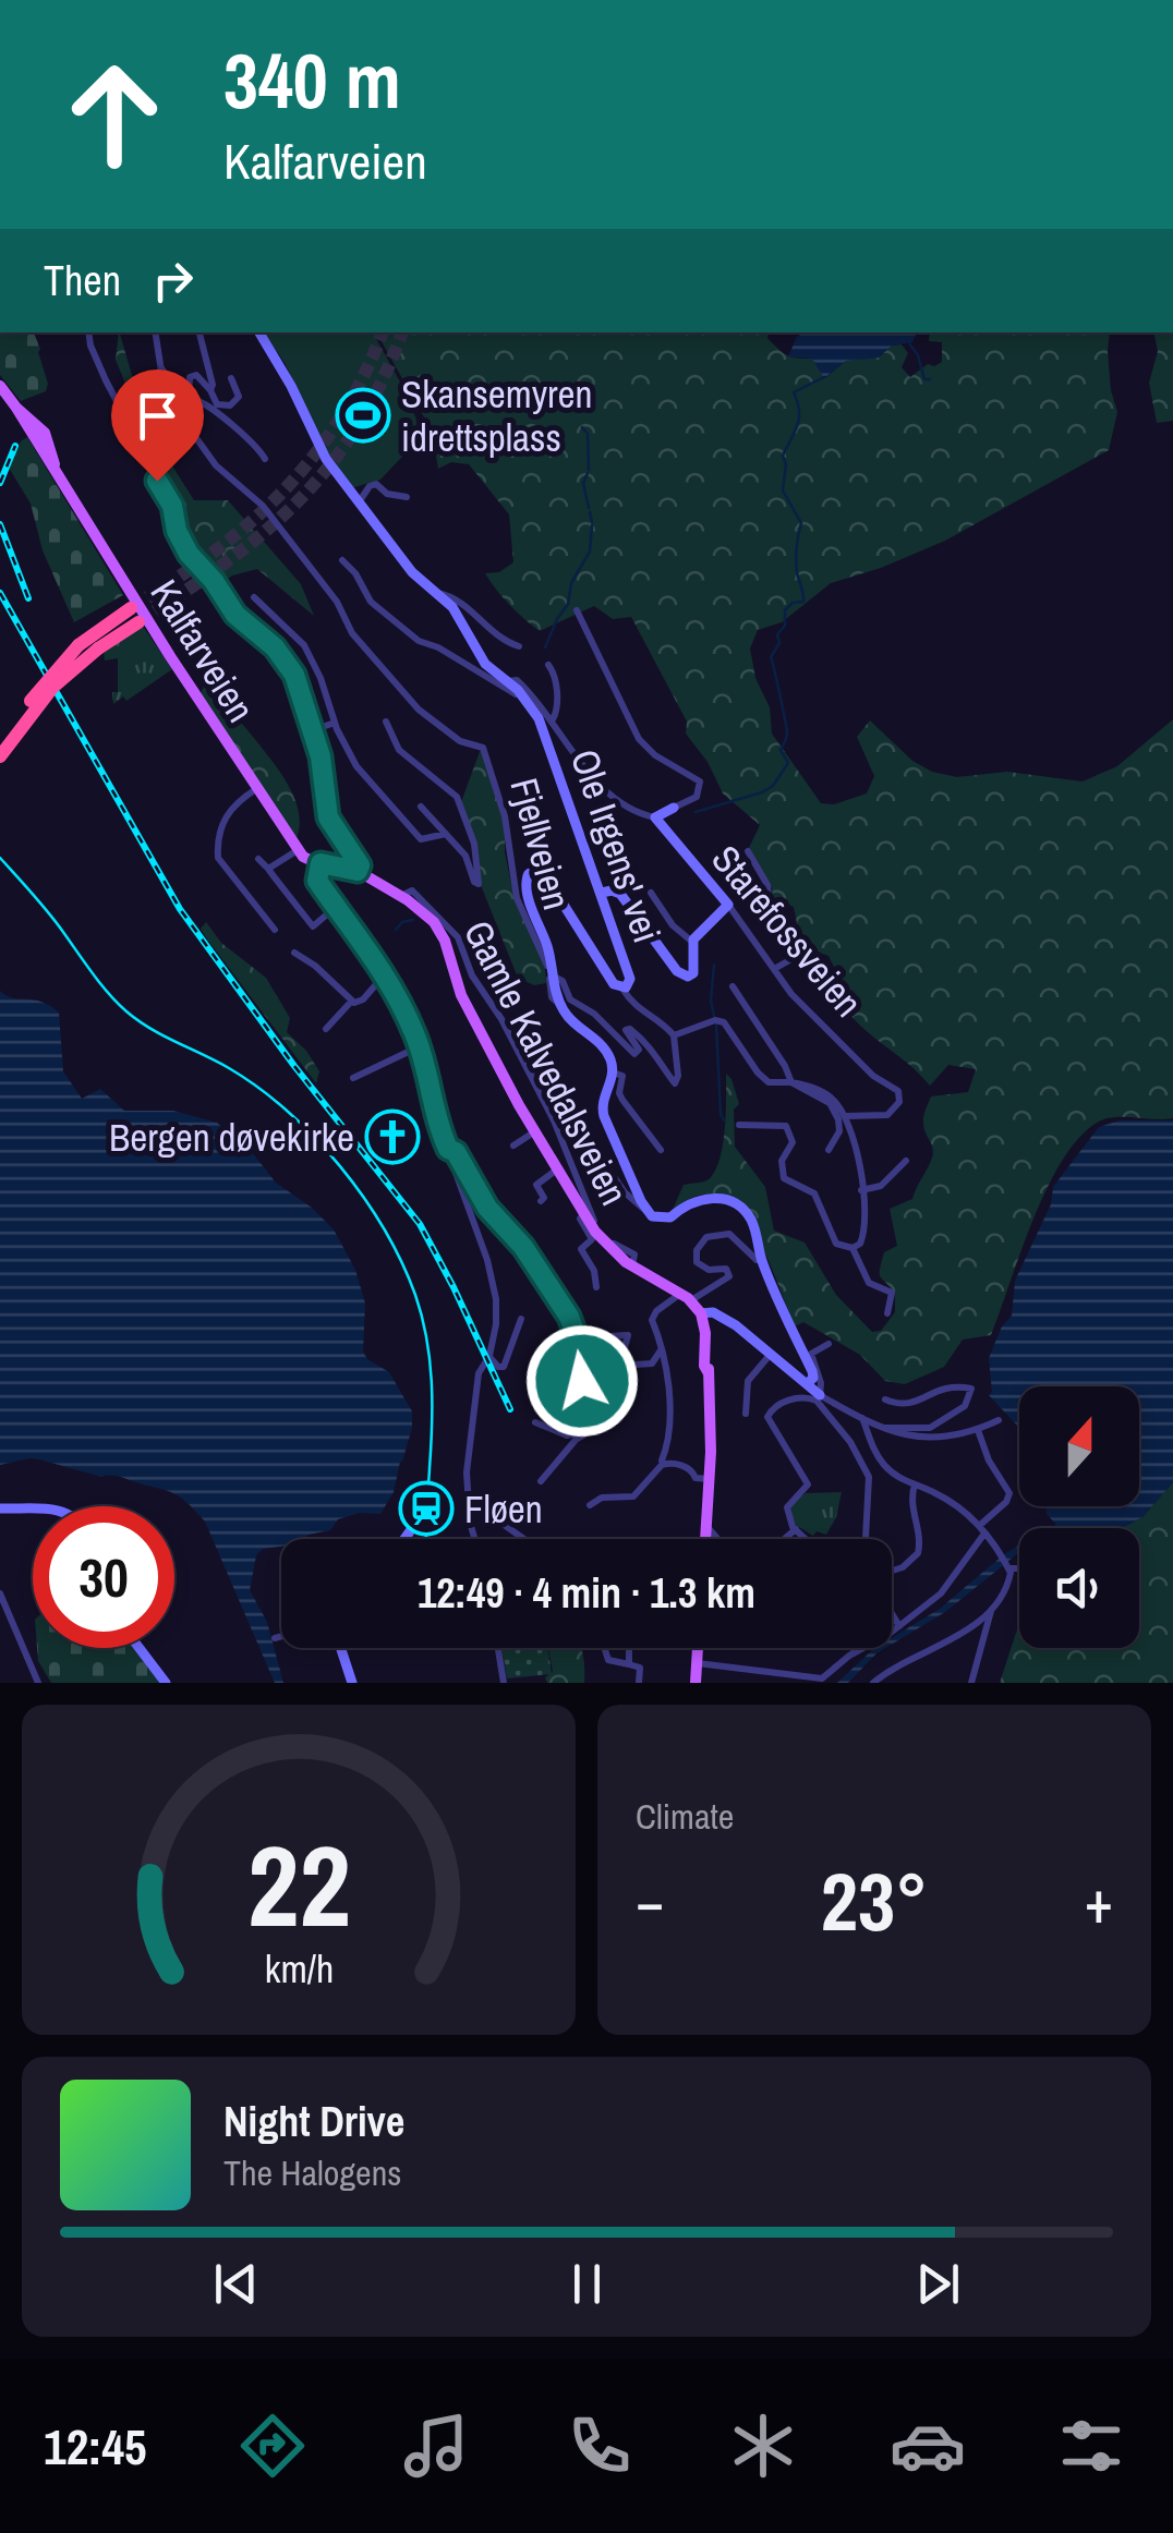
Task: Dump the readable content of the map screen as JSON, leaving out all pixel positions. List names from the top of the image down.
{
  "streets": {
    "main road": ["Kalfarveien"],
    "street": [
      "Fjellveien",
      "Ole Irgens' vei",
      "Starefossveien",
      "Gamle Kalvedalsveien"
    ]
  },
  "crossings": [
    ["Fjellveien", "Ole Irgens' vei"],
    ["Ole Irgens' vei", "Starefossveien"]
  ],
  "places": {
    "sports": ["Skansemyren idrettsplass"],
    "church": ["Bergen døvekirke"],
    "station": ["Fløen"]
  },
  "north": "top",
  "page": {
    "turn": ["340 m", "Kalfarveien"],
    "then": "Then",
    "limit": "30",
    "trip": "12:49 · 4 min · 1.3 km",
    "tile": "Climate",
    "heat": ["−", "23°", "+"],
    "song": ["Night Drive", "The Halogens"],
    "tabs": "12:45",
    "gauge": ["22", "km/h"]
  }
}
